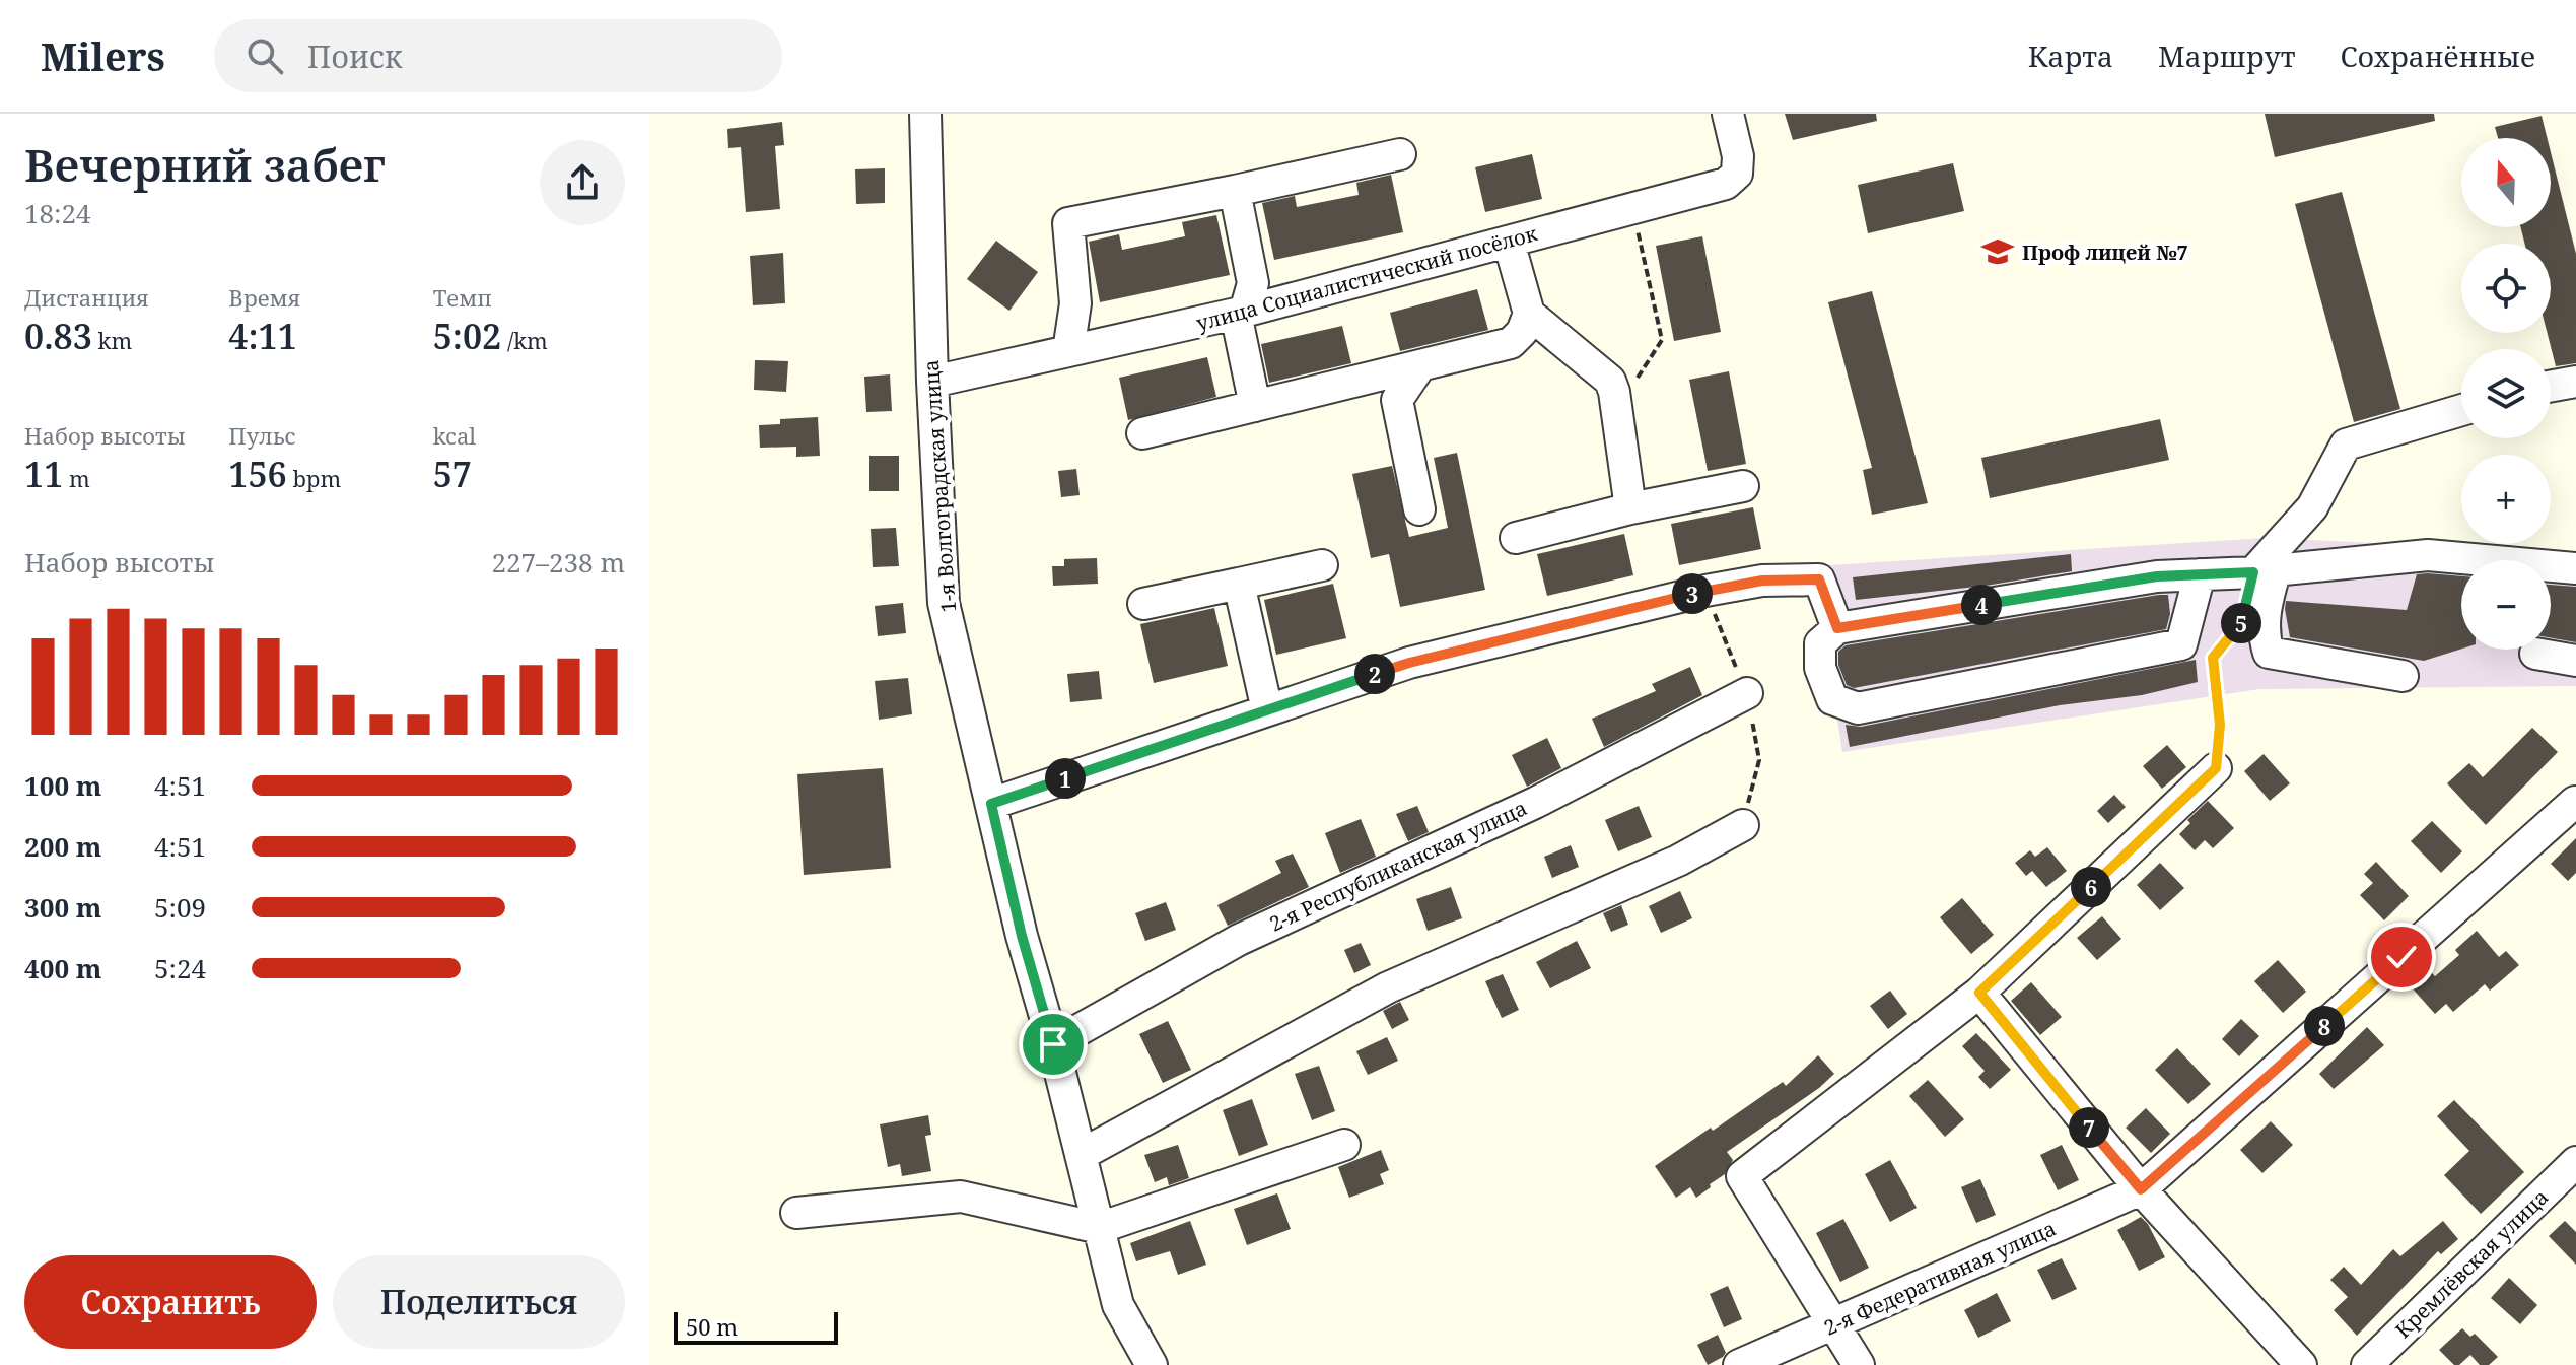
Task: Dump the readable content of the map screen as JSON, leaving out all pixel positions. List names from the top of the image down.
{
  "streets": {
    "street": [
      "улица Социалистический посёлок",
      "1-я Волгоградская улица",
      "2-я Республиканская улица",
      "Кремлёвская улица",
      "2-я Федеративная улица"
    ]
  },
  "crossings": [
    ["улица Социалистический посёлок", "1-я Волгоградская улица"],
    ["1-я Волгоградская улица", "2-я Республиканская улица"]
  ],
  "places": {
    "school or university": ["Проф лицей №7"]
  },
  "scale_bar": "50 m",
  "north": "top",
  "page": {
    "header": "Milers",
    "search": "Поиск",
    "nav": ["Карта", "Маршрут", "Сохранённые"],
    "heading": ["Вечерний забег", "18:24"],
    "map_buttons": ["+", "−"],
    "stats": [
      ["Дистанция", "0.83 km"],
      ["Время", "4:11"],
      ["Темп", "5:02 /km"],
      ["Набор высоты", "11 m"],
      ["Пульс", "156 bpm"],
      ["kcal", "57"]
    ],
    "chart": ["Набор высоты", "227–238 m"],
    "pins": [
      "3",
      "4",
      "5",
      "2",
      "1",
      "6",
      "8",
      "7"
    ],
    "list": [
      {
        "name": "100 m",
        "note": "4:51"
      },
      {
        "name": "200 m",
        "note": "4:51"
      },
      {
        "name": "300 m",
        "note": "5:09"
      },
      {
        "name": "400 m",
        "note": "5:24"
      }
    ],
    "buttons": ["Сохранить", "Поделиться"],
    "scale": "50 m"
  }
}
